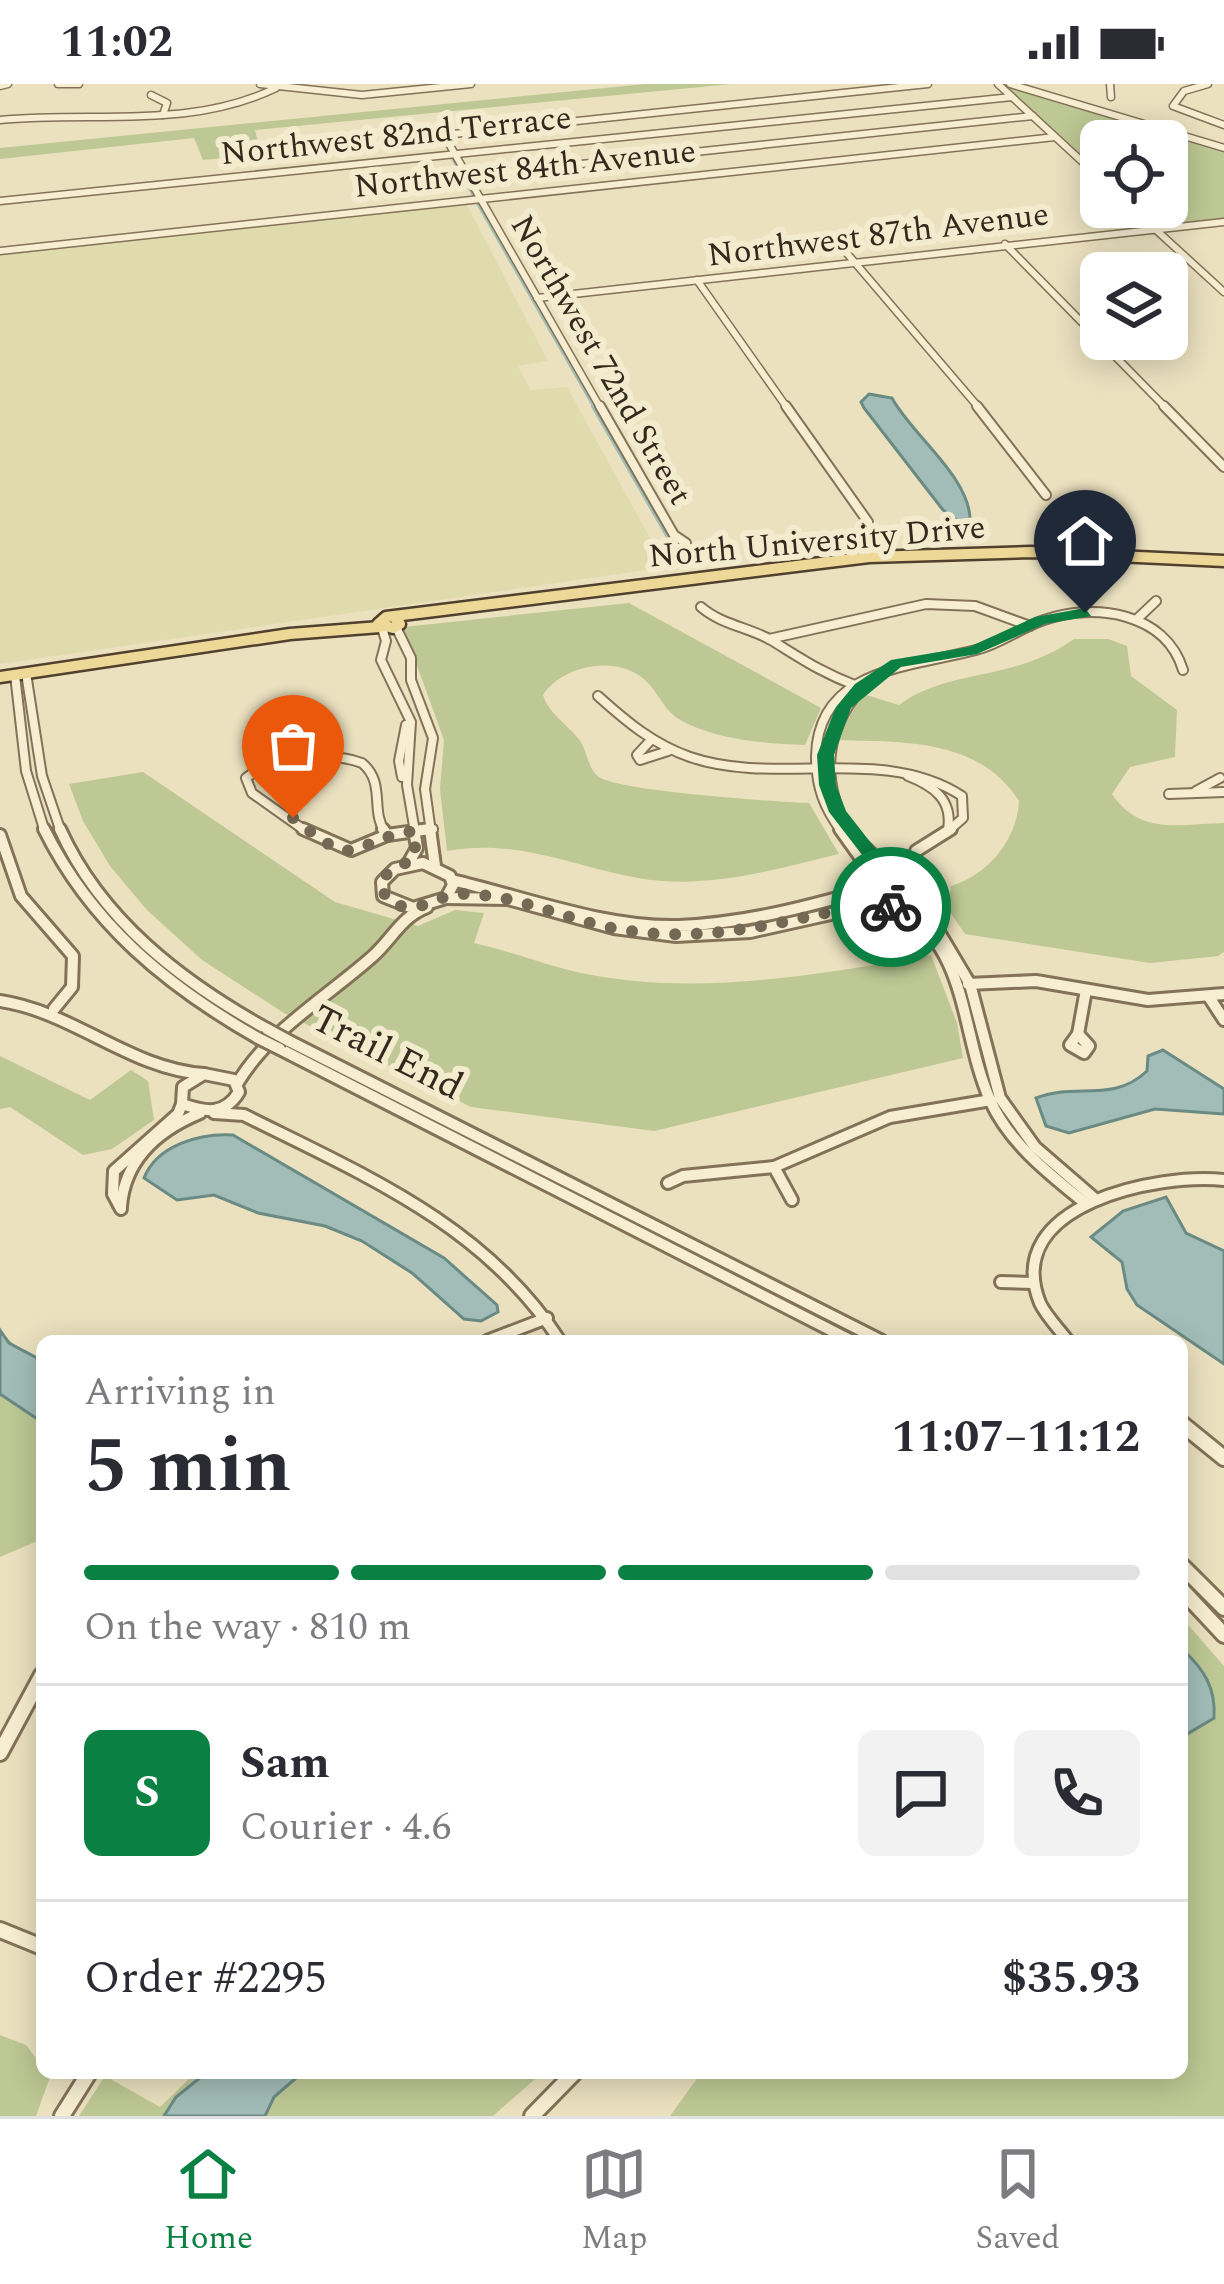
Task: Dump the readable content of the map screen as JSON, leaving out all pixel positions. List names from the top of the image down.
{
  "streets": {
    "main road": ["North University Drive"],
    "street": [
      "Northwest 82nd Terrace",
      "Northwest 84th Avenue",
      "Northwest 87th Avenue",
      "Northwest 72nd Street",
      "Trail End"
    ]
  },
  "crossings": [
    ["Northwest 82nd Terrace", "Northwest 72nd Street"],
    ["Northwest 84th Avenue", "Northwest 72nd Street"],
    ["Northwest 87th Avenue", "Northwest 72nd Street"],
    ["North University Drive", "Trail End"]
  ],
  "page": {
    "status": "11:02",
    "heading": ["5 min", "Arriving in", "11:07–11:12"],
    "panel": [
      "Sam",
      "Courier · 4.6",
      "Order #2295",
      "$35.93"
    ],
    "bar": "On the way · 810 m",
    "round": "S",
    "tabs": ["Home", "Map", "Saved"]
  }
}
